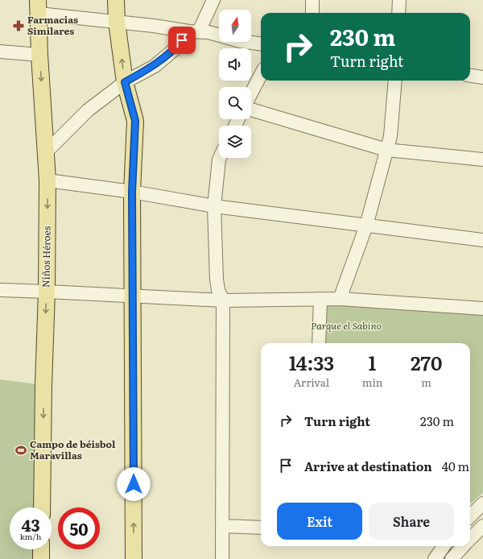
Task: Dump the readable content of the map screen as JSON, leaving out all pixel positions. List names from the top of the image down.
{
  "streets": {
    "main road": ["Niños Héroes"]
  },
  "parks": ["Parque el Sabino"],
  "places": {
    "pharmacy": ["Farmacias Similares"],
    "sports": ["Campo de béisbol Maravillas"]
  },
  "north": "top",
  "page": {
    "turn": ["230 m", "Turn right"],
    "eta": [
      "14:33",
      "Arrival",
      "1",
      "min",
      "270",
      "m"
    ],
    "list": [
      {
        "name": "Turn right",
        "value": "230 m"
      },
      {
        "name": "Arrive at destination",
        "value": "40 m"
      }
    ],
    "buttons": ["Exit", "Share"],
    "speed": "43 km/h",
    "limit": "50"
  }
}
